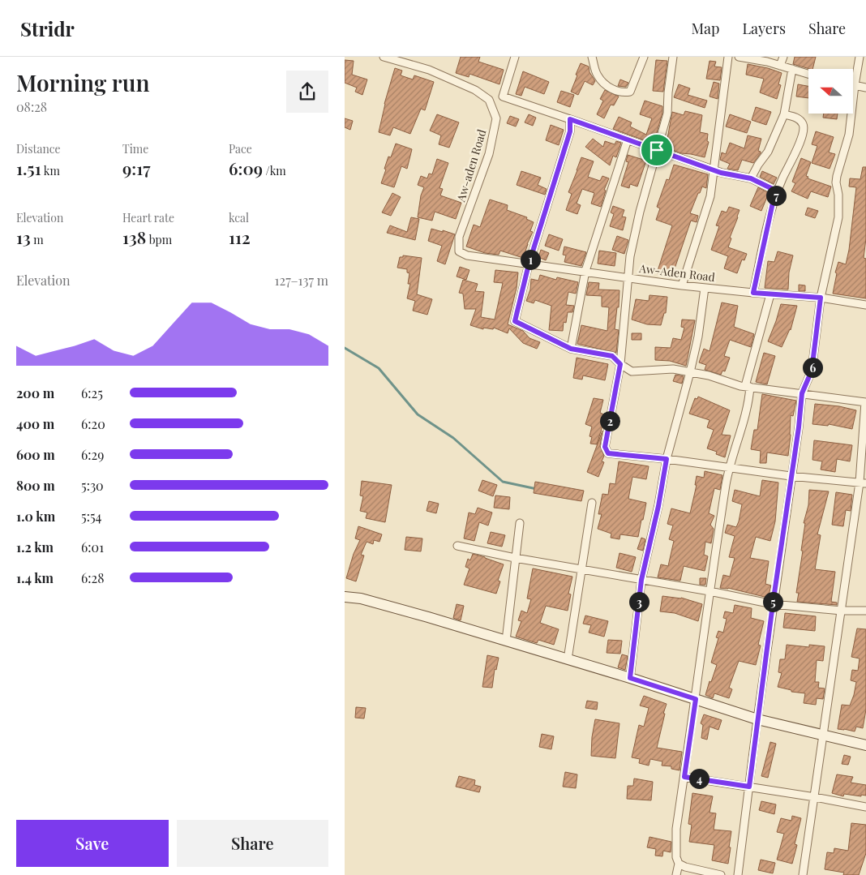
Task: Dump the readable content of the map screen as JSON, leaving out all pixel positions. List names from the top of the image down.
{
  "streets": {
    "street": ["Aw-aden Road", "Aw-Aden Road"]
  },
  "crossings": [
    ["Aw-aden Road", "Aw-Aden Road"]
  ],
  "north": "left",
  "page": {
    "header": "Stridr",
    "nav": ["Map", "Layers", "Share"],
    "heading": ["Morning run", "08:28"],
    "stats": [
      ["Distance", "1.51 km"],
      ["Time", "9:17"],
      ["Pace", "6:09 /km"],
      ["Elevation", "13 m"],
      ["Heart rate", "138 bpm"],
      ["kcal", "112"]
    ],
    "pins": [
      "7",
      "1",
      "6",
      "2",
      "3",
      "5",
      "4"
    ],
    "chart": ["Elevation", "127–137 m"],
    "list": [
      {
        "name": "200 m",
        "note": "6:25"
      },
      {
        "name": "400 m",
        "note": "6:20"
      },
      {
        "name": "600 m",
        "note": "6:29"
      },
      {
        "name": "800 m",
        "note": "5:30"
      },
      {
        "name": "1.0 km",
        "note": "5:54"
      },
      {
        "name": "1.2 km",
        "note": "6:01"
      },
      {
        "name": "1.4 km",
        "note": "6:28"
      }
    ],
    "buttons": ["Save", "Share"]
  }
}
